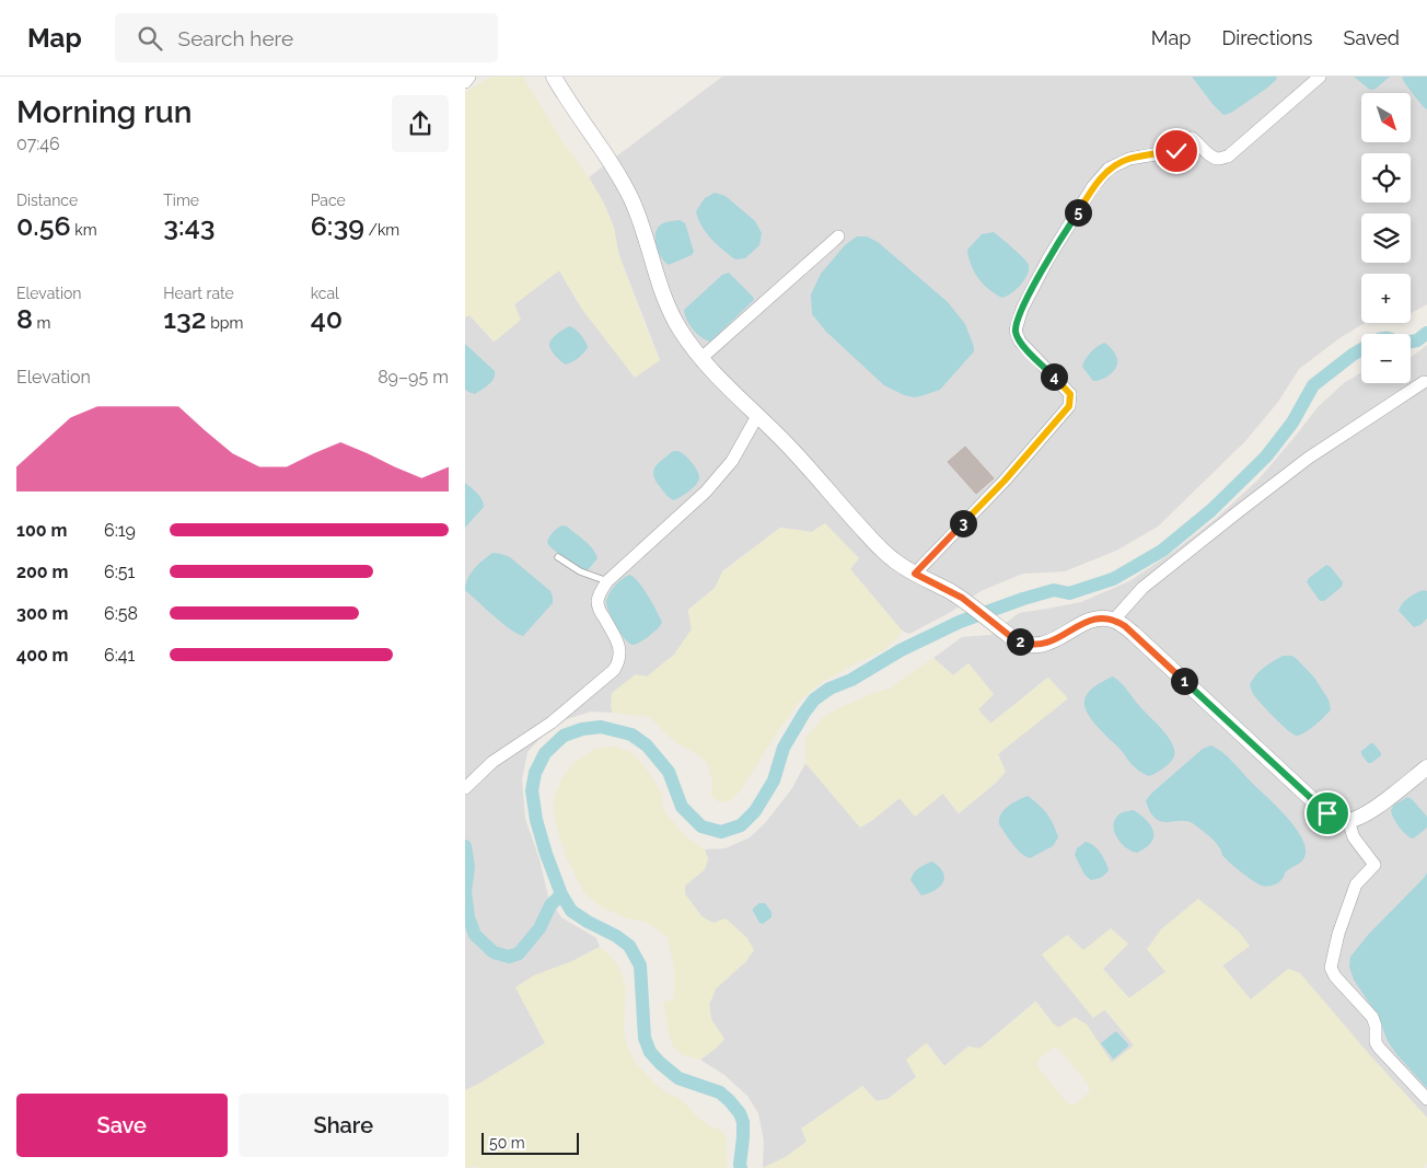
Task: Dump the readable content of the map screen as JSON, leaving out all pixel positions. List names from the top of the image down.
{
  "scale_bar": "50 m",
  "north": "bottom right",
  "page": {
    "header": "Map",
    "search": "Search here",
    "nav": ["Map", "Directions", "Saved"],
    "heading": ["Morning run", "07:46"],
    "map_buttons": ["+", "−"],
    "stats": [
      ["Distance", "0.56 km"],
      ["Time", "3:43"],
      ["Pace", "6:39 /km"],
      ["Elevation", "8 m"],
      ["Heart rate", "132 bpm"],
      ["kcal", "40"]
    ],
    "pins": [
      "5",
      "4",
      "3",
      "2",
      "1"
    ],
    "chart": ["Elevation", "89–95 m"],
    "list": [
      {
        "name": "100 m",
        "note": "6:19"
      },
      {
        "name": "200 m",
        "note": "6:51"
      },
      {
        "name": "300 m",
        "note": "6:58"
      },
      {
        "name": "400 m",
        "note": "6:41"
      }
    ],
    "buttons": ["Save", "Share"],
    "scale": "50 m"
  }
}
